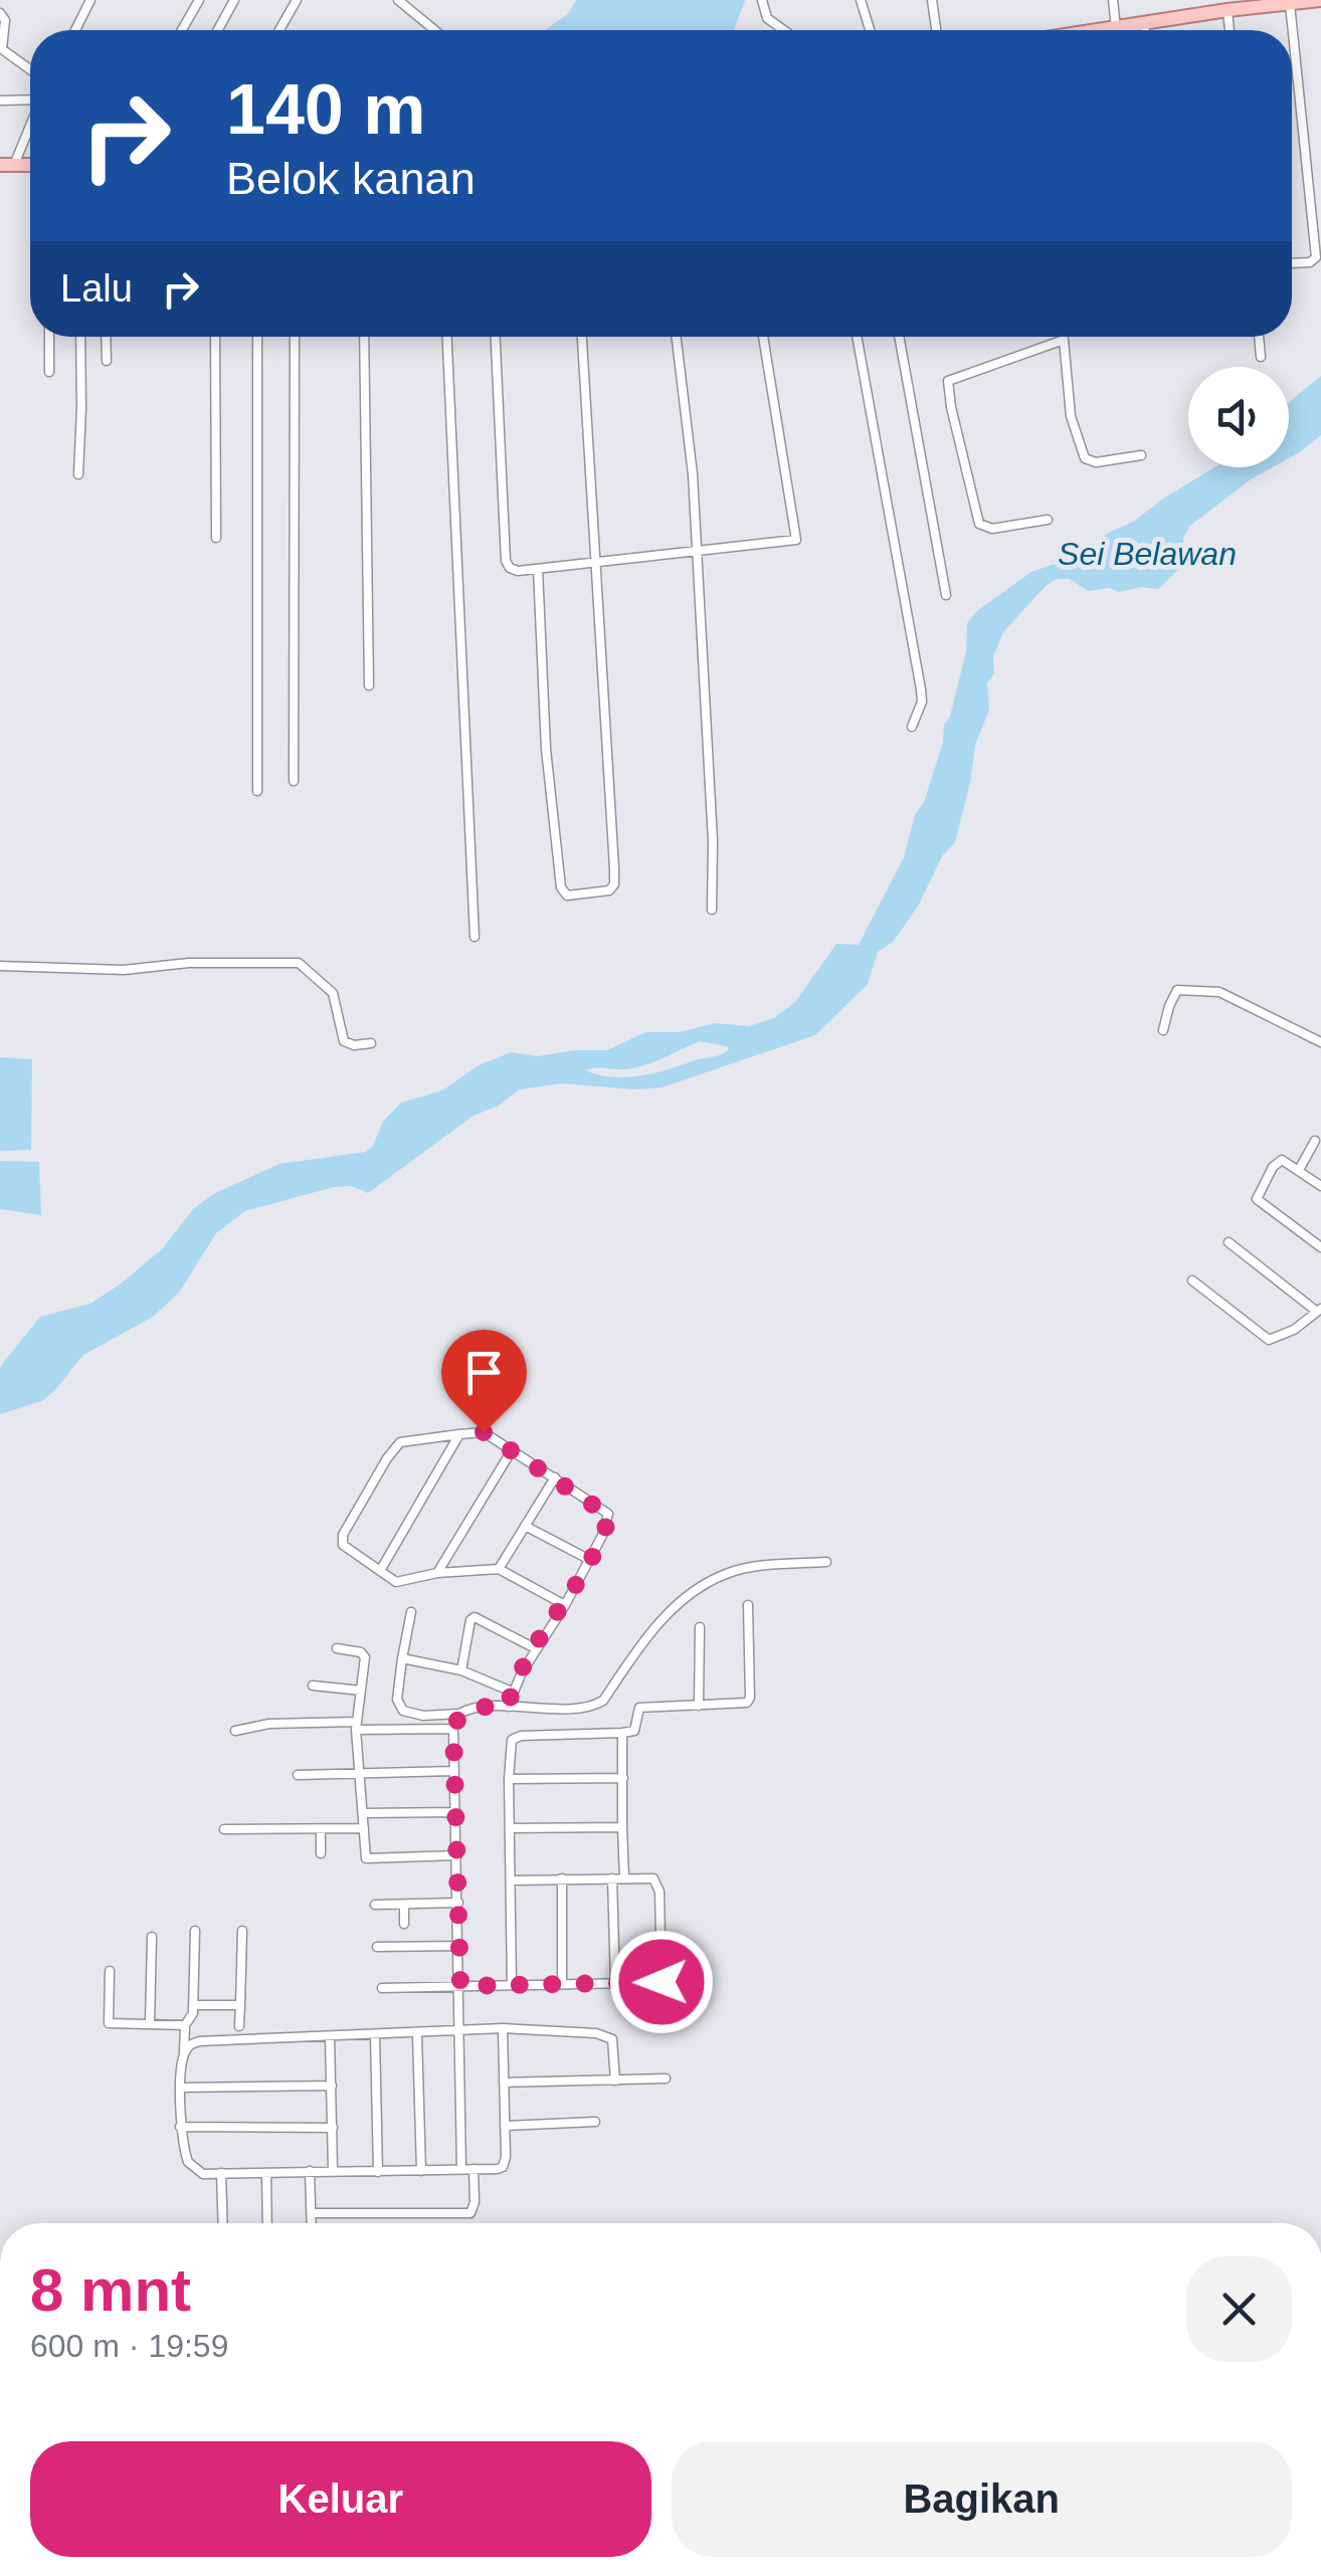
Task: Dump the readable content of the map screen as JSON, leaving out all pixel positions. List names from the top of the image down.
{
  "water": ["Sei Belawan"],
  "page": {
    "turn": ["140 m", "Belok kanan"],
    "then": "Lalu",
    "heading": ["8 mnt", "600 m · 19:59"],
    "buttons": ["Keluar", "Bagikan"]
  }
}
